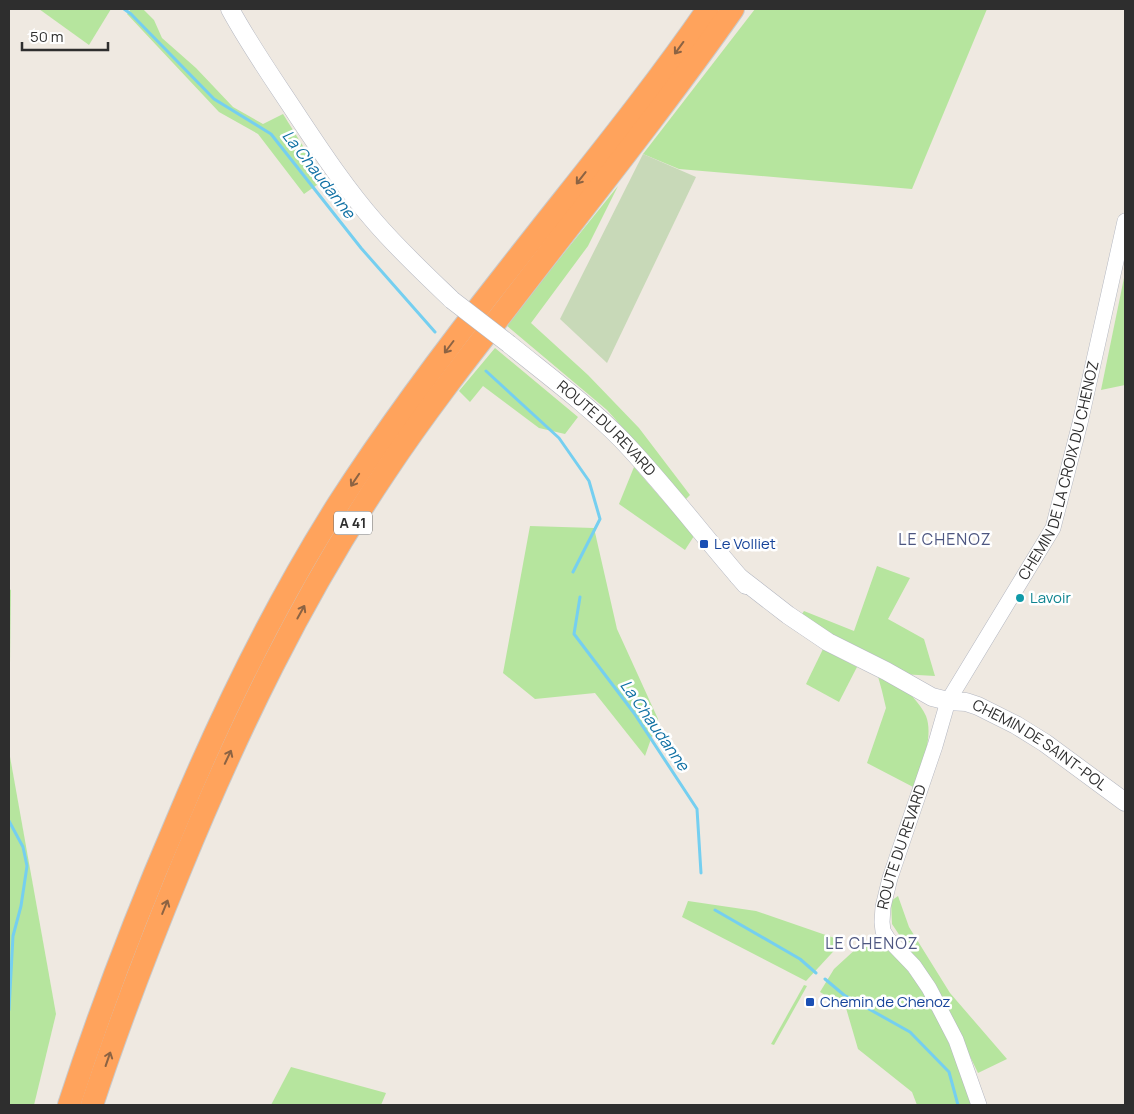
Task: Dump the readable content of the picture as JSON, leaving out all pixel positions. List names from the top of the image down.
{
  "streets": {
    "highway": ["A 41"],
    "main road": ["ROUTE DU REVARD", "CHEMIN DE SAINT-POL"],
    "street": ["CHEMIN DE LA CROIX DU CHENOZ"]
  },
  "crossings": [
    ["ROUTE DU REVARD", "CHEMIN DE LA CROIX DU CHENOZ"],
    ["ROUTE DU REVARD", "CHEMIN DE SAINT-POL"],
    ["CHEMIN DE LA CROIX DU CHENOZ", "CHEMIN DE SAINT-POL"]
  ],
  "districts": ["LE CHENOZ", "LE CHENOZ"],
  "water": ["La Chaudanne"],
  "places": {
    "transit": ["Le Volliet", "Chemin de Chenoz"],
    "other": ["Lavoir"]
  },
  "scale_bar": "50 m"
}
